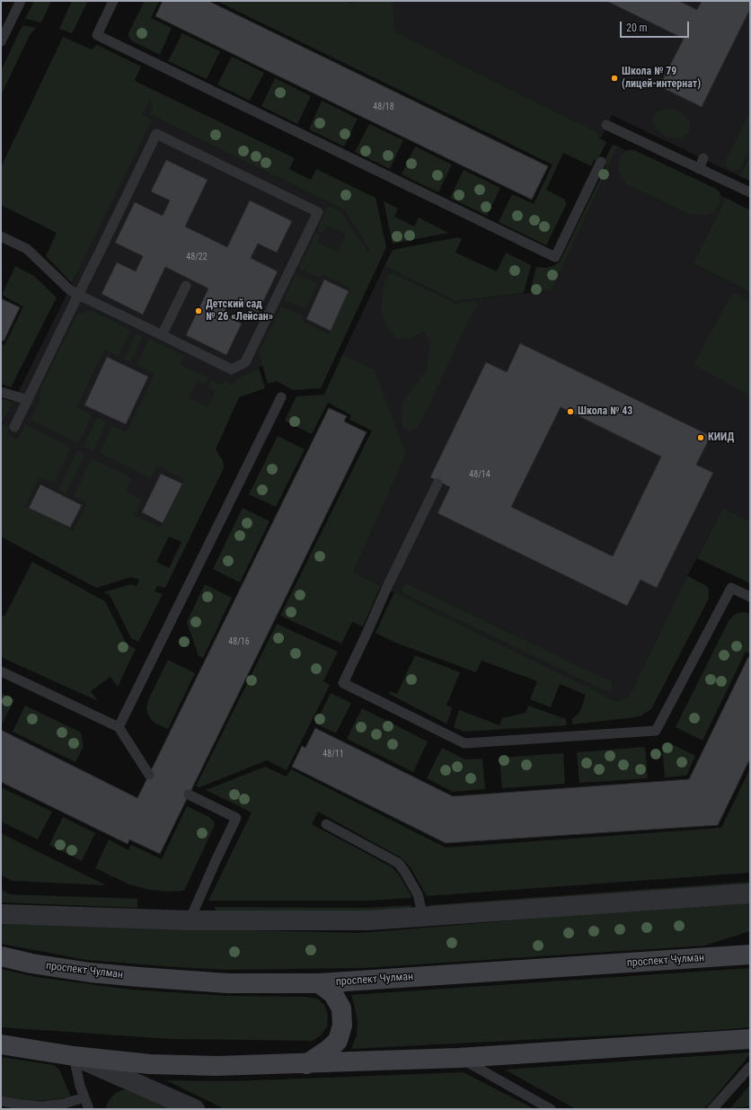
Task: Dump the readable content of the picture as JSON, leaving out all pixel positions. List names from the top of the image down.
{
  "streets": {
    "main road": ["проспект Чулман"]
  },
  "places": [
    "Школа № 79 (лицей-интернат)",
    "Детский сад № 26 «Лейсан»",
    "Школа № 43",
    "КИИД"
  ],
  "house_numbers": [
    "48/18",
    "48/22",
    "48/14",
    "48/16",
    "48/11"
  ],
  "scale_bar": "20 m"
}
